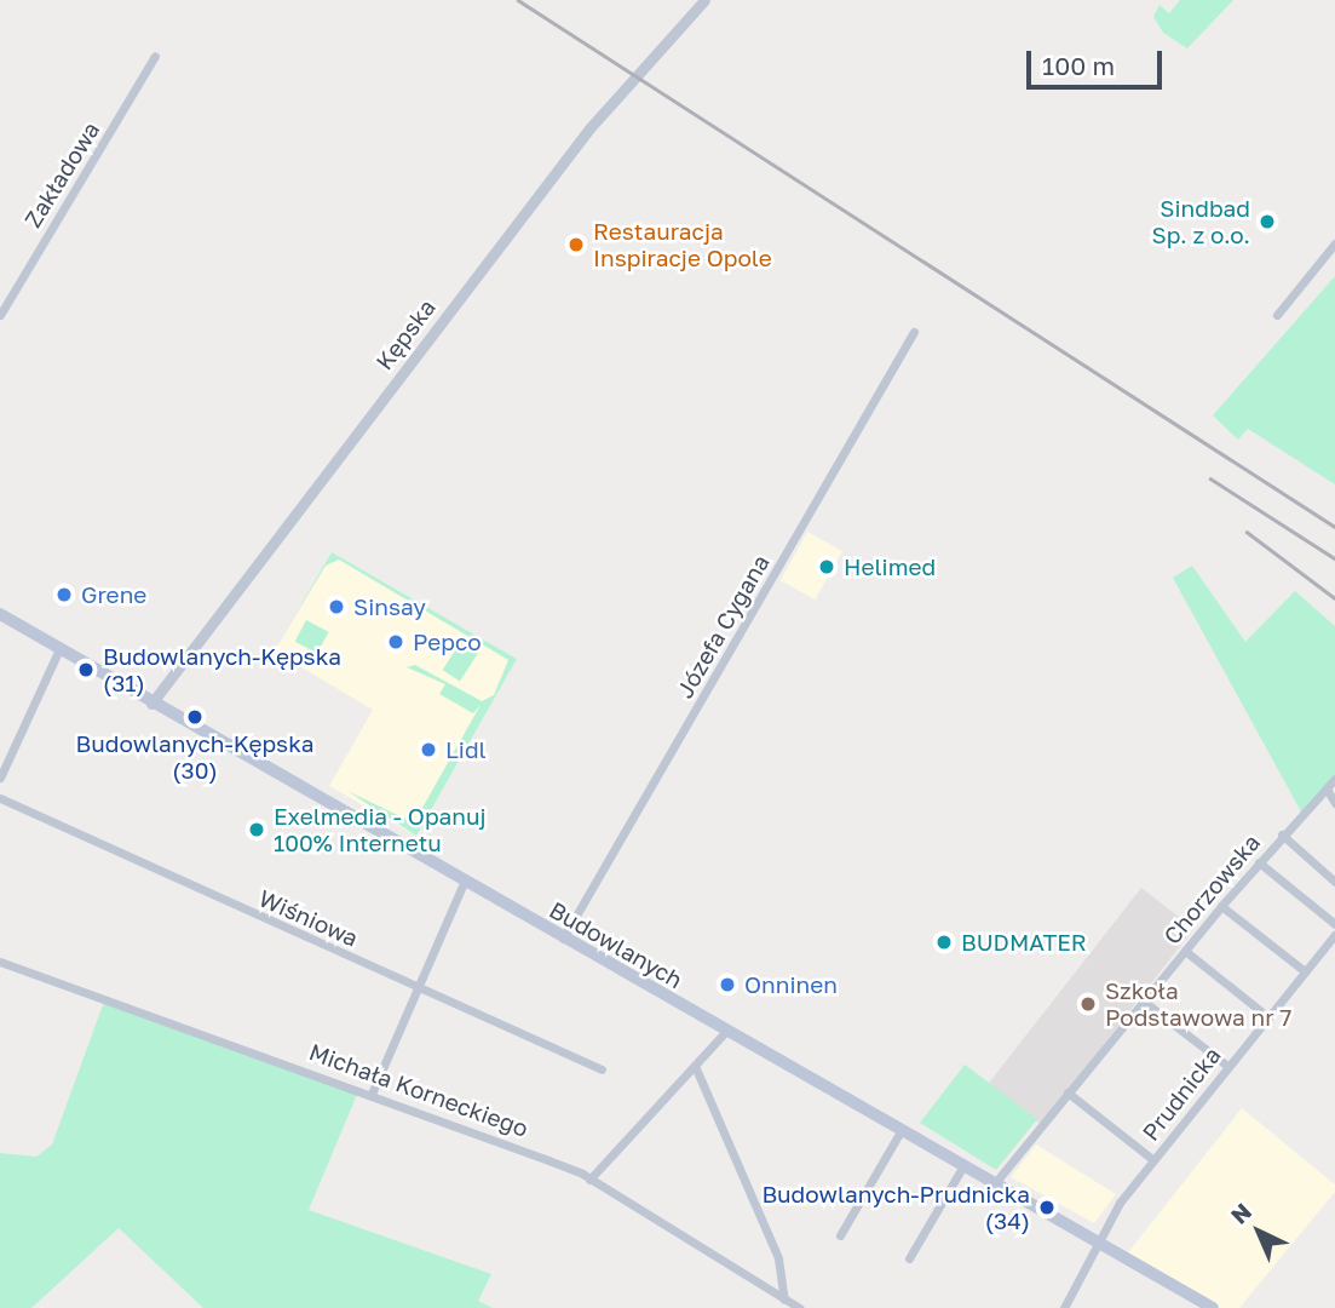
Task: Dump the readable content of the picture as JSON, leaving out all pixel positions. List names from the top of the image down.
{
  "streets": {
    "main road": ["Budowlanych"],
    "street": [
      "Zakładowa",
      "Kępska",
      "Józefa Cygana",
      "Chorzowska",
      "Wiśniowa",
      "Michała Korneckiego",
      "Prudnicka"
    ]
  },
  "crossings": [
    ["Kępska", "Budowlanych"],
    ["Józefa Cygana", "Budowlanych"],
    ["Chorzowska", "Budowlanych"],
    ["Budowlanych", "Prudnicka"]
  ],
  "places": [
    "Sindbad Sp. z o.o.",
    "Restauracja Inspiracje Opole",
    "Helimed",
    "Grene",
    "Sinsay",
    "Pepco",
    "Budowlanych-Kępska (31)",
    "Budowlanych-Kępska (30)",
    "Lidl",
    "Exelmedia - Opanuj 100% Internetu",
    "BUDMATER",
    "Onninen",
    "Szkoła Podstawowa nr 7",
    "Budowlanych-Prudnicka (34)"
  ],
  "scale_bar": "100 m",
  "north": "top left"
}
